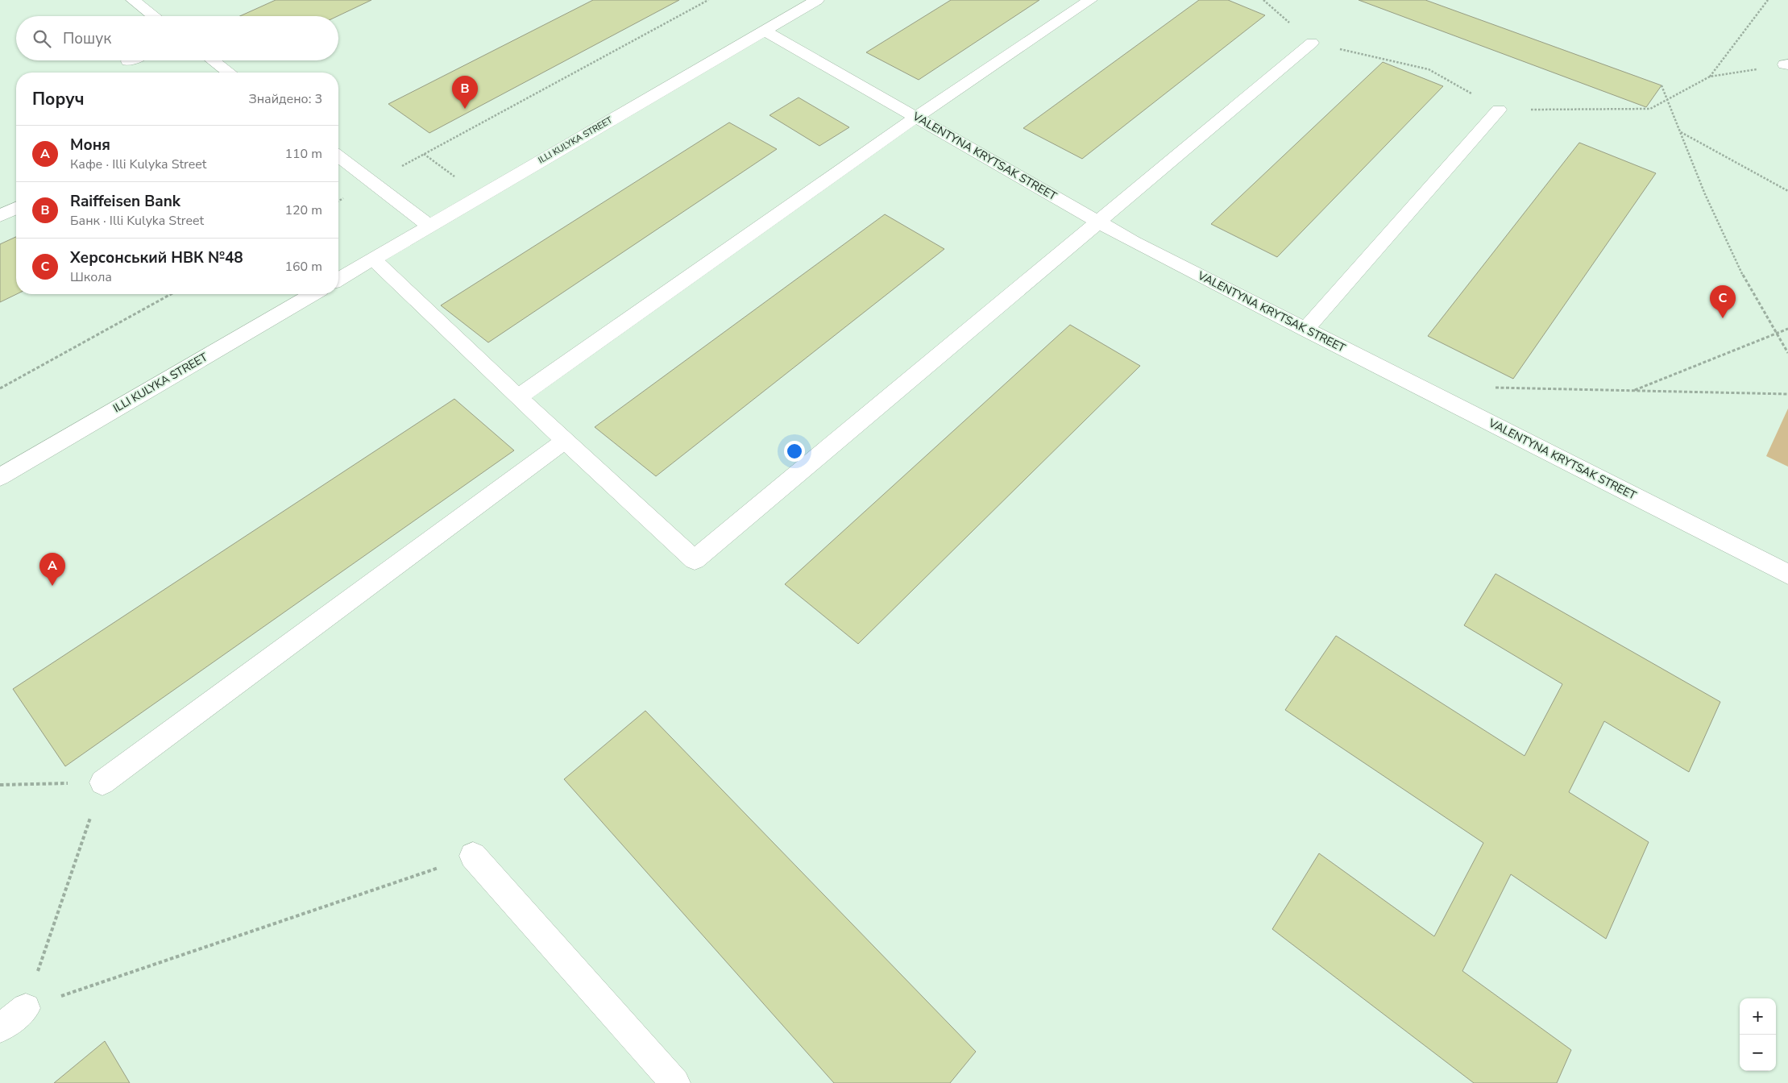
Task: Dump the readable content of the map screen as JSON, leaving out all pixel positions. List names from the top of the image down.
{
  "streets": {
    "street": ["ILLI KULYKA STREET", "VALENTYNA KRYTSAK STREET"]
  },
  "crossings": [
    ["ILLI KULYKA STREET", "VALENTYNA KRYTSAK STREET"]
  ],
  "page": {
    "search": "Пошук",
    "heading": ["Поруч", "Знайдено: 3"],
    "pins": ["B", "C", "A"],
    "list": [
      {
        "mark": "A",
        "name": "Моня",
        "note": "Кафе · Illi Kulyka Street",
        "value": "110 m"
      },
      {
        "mark": "B",
        "name": "Raiffeisen Bank",
        "note": "Банк · Illi Kulyka Street",
        "value": "120 m"
      },
      {
        "mark": "C",
        "name": "Херсонський НВК №48",
        "note": "Школа",
        "value": "160 m"
      }
    ],
    "map_buttons": ["+", "−"]
  }
}
